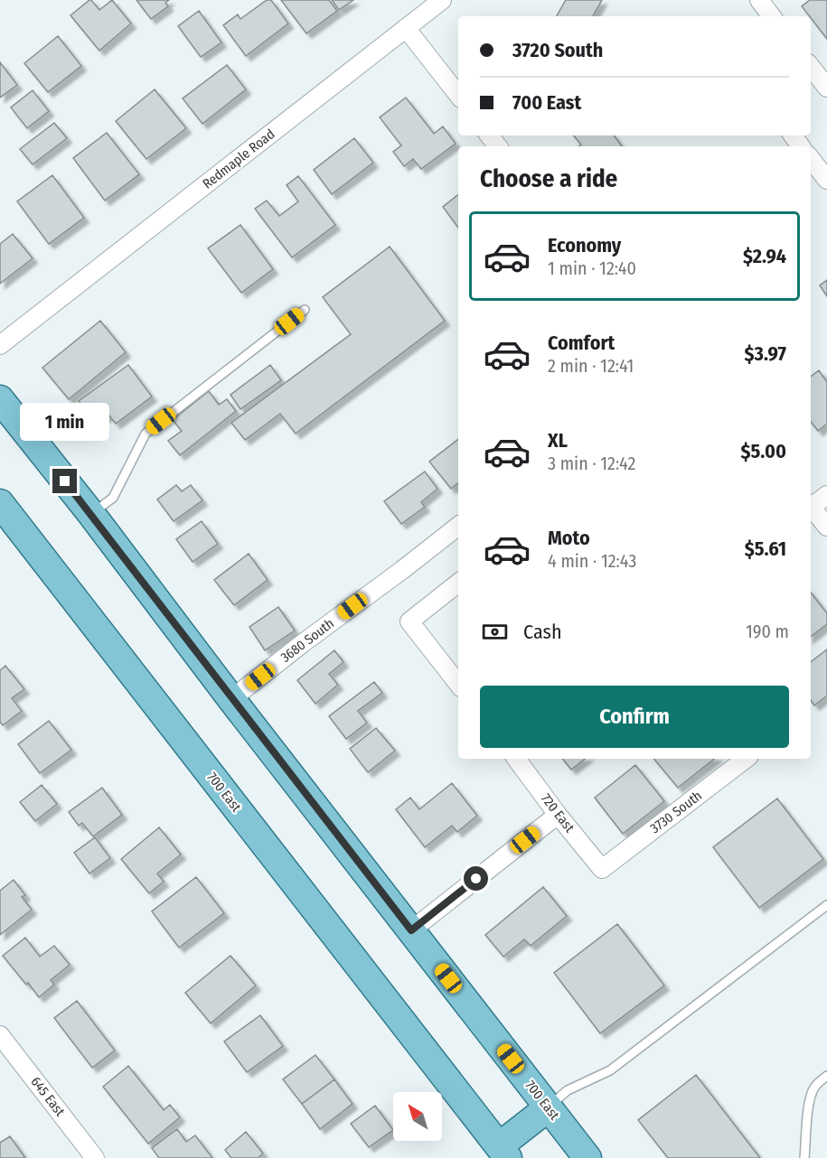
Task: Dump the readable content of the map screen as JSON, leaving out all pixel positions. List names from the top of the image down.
{
  "streets": {
    "main road": ["700 East"],
    "street": [
      "Redmaple Road",
      "3680 South",
      "3730 South",
      "720 East",
      "645 East"
    ]
  },
  "crossings": [
    ["3680 South", "700 East"],
    ["3730 South", "720 East"]
  ],
  "north": "top left",
  "page": {
    "banner": ["3720 South", "700 East"],
    "heading": "Choose a ride",
    "list": [
      {
        "name": "Economy",
        "note": "1 min · 12:40",
        "value": "$2.94"
      },
      {
        "name": "Comfort",
        "note": "2 min · 12:41",
        "value": "$3.97"
      },
      {
        "name": "XL",
        "note": "3 min · 12:42",
        "value": "$5.00"
      },
      {
        "name": "Moto",
        "note": "4 min · 12:43",
        "value": "$5.61"
      }
    ],
    "bubble": "1 min",
    "pay": ["Cash", "190 m"],
    "buttons": "Confirm"
  }
}
